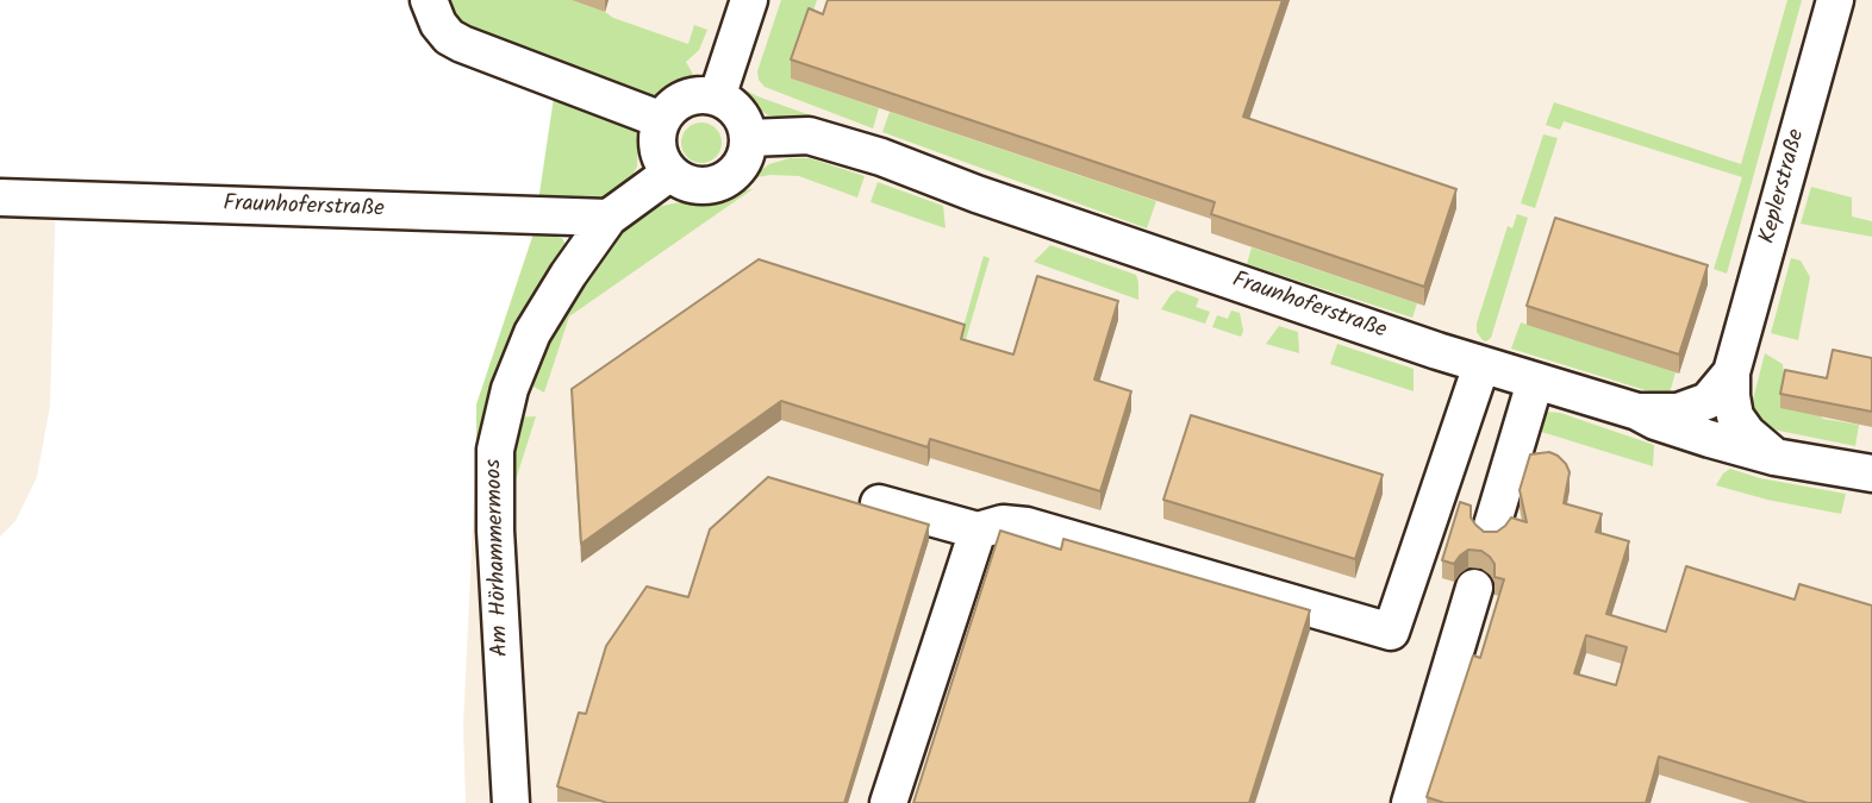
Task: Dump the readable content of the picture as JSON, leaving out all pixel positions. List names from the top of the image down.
{
  "streets": {
    "street": ["Keplerstraße", "Fraunhoferstraße", "Am Hörhammermoos"]
  },
  "crossings": [
    ["Keplerstraße", "Fraunhoferstraße"],
    ["Fraunhoferstraße", "Am Hörhammermoos"]
  ]
}
